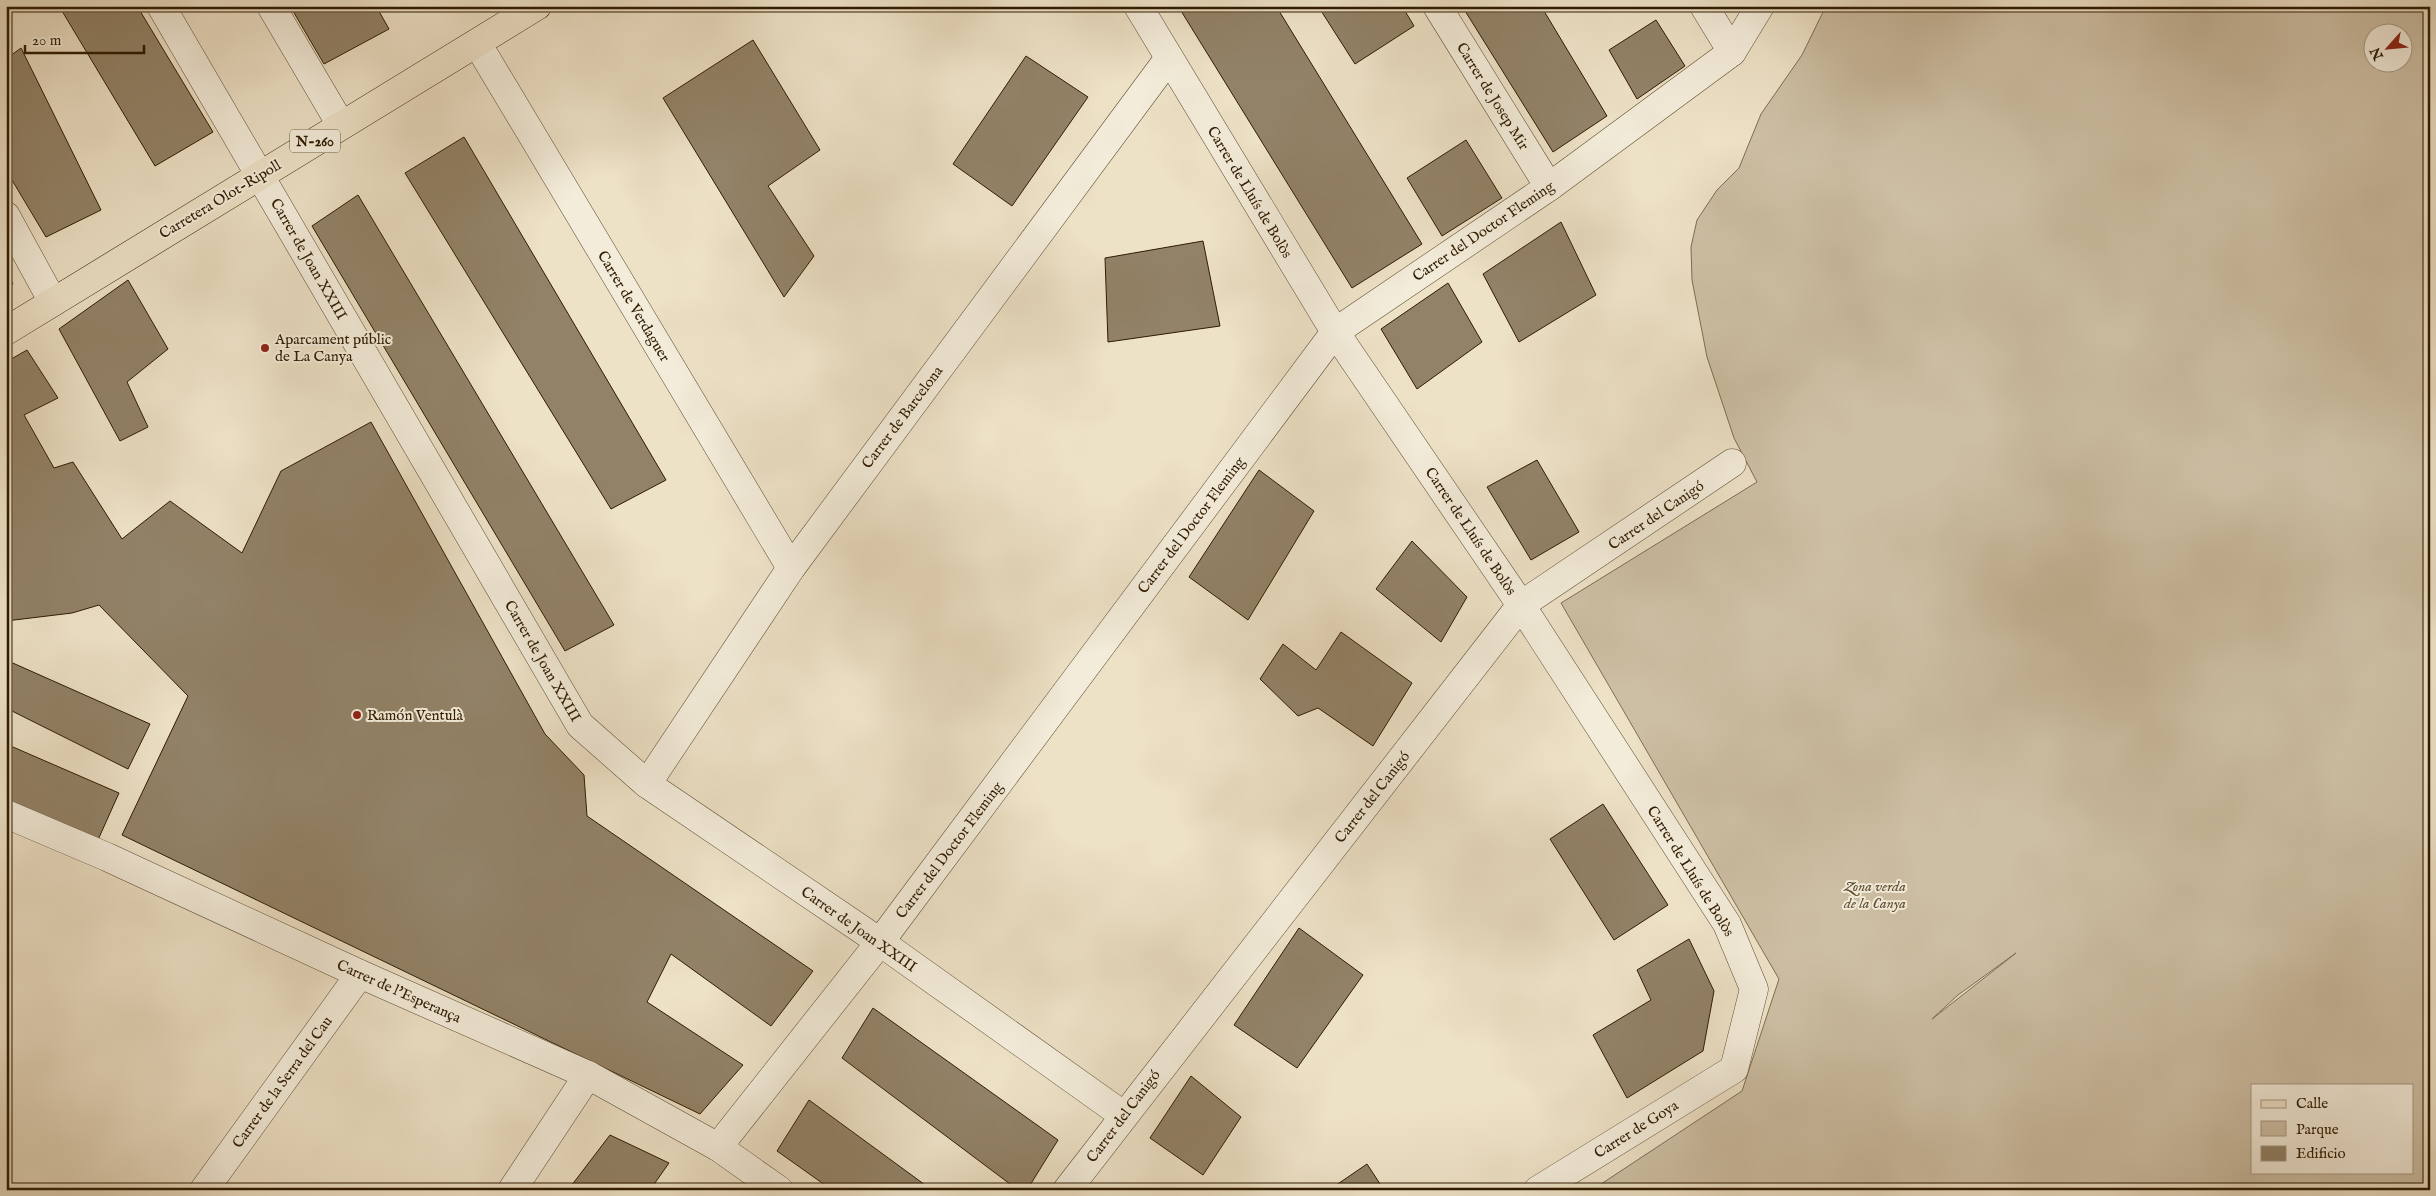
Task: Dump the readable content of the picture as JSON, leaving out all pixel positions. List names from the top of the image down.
{
  "streets": {
    "main road": ["N-260", "Carretera Olot-Ripoll"],
    "street": [
      "Carrer de Josep Mir",
      "Carrer de Lluís de Bolòs",
      "Carrer del Doctor Fleming",
      "Carrer de Joan XXIII",
      "Carrer de Verdaguer",
      "Carrer de Barcelona",
      "Carrer del Canigó",
      "Carrer de l'Esperança",
      "Carrer de la Serra del Cau",
      "Carrer de Goya"
    ]
  },
  "crossings": [
    ["Carrer de Josep Mir", "Carrer del Doctor Fleming"],
    ["Carrer de Lluís de Bolòs", "Carrer del Doctor Fleming"],
    ["Carrer de Lluís de Bolòs", "Carrer de Barcelona"],
    ["Carrer de Lluís de Bolòs", "Carrer del Canigó"],
    ["Carrer de Lluís de Bolòs", "Carrer de Goya"],
    ["Carretera Olot-Ripoll", "Carrer de Joan XXIII"],
    ["Carretera Olot-Ripoll", "Carrer de Verdaguer"],
    ["Carrer del Doctor Fleming", "Carrer de Joan XXIII"],
    ["Carrer del Doctor Fleming", "Carrer de l'Esperança"],
    ["Carrer de Joan XXIII", "Carrer de Barcelona"],
    ["Carrer de Joan XXIII", "Carrer del Canigó"],
    ["Carrer de Verdaguer", "Carrer de Barcelona"],
    ["Carrer de l'Esperança", "Carrer de la Serra del Cau"]
  ],
  "parks": ["Zona verda de la Canya"],
  "places": ["Aparcament públic de La Canya", "Ramón Ventulà"],
  "legend": ["Calle", "Parque", "Edificio"],
  "scale_bar": "20 m",
  "north": "bottom left"
}
